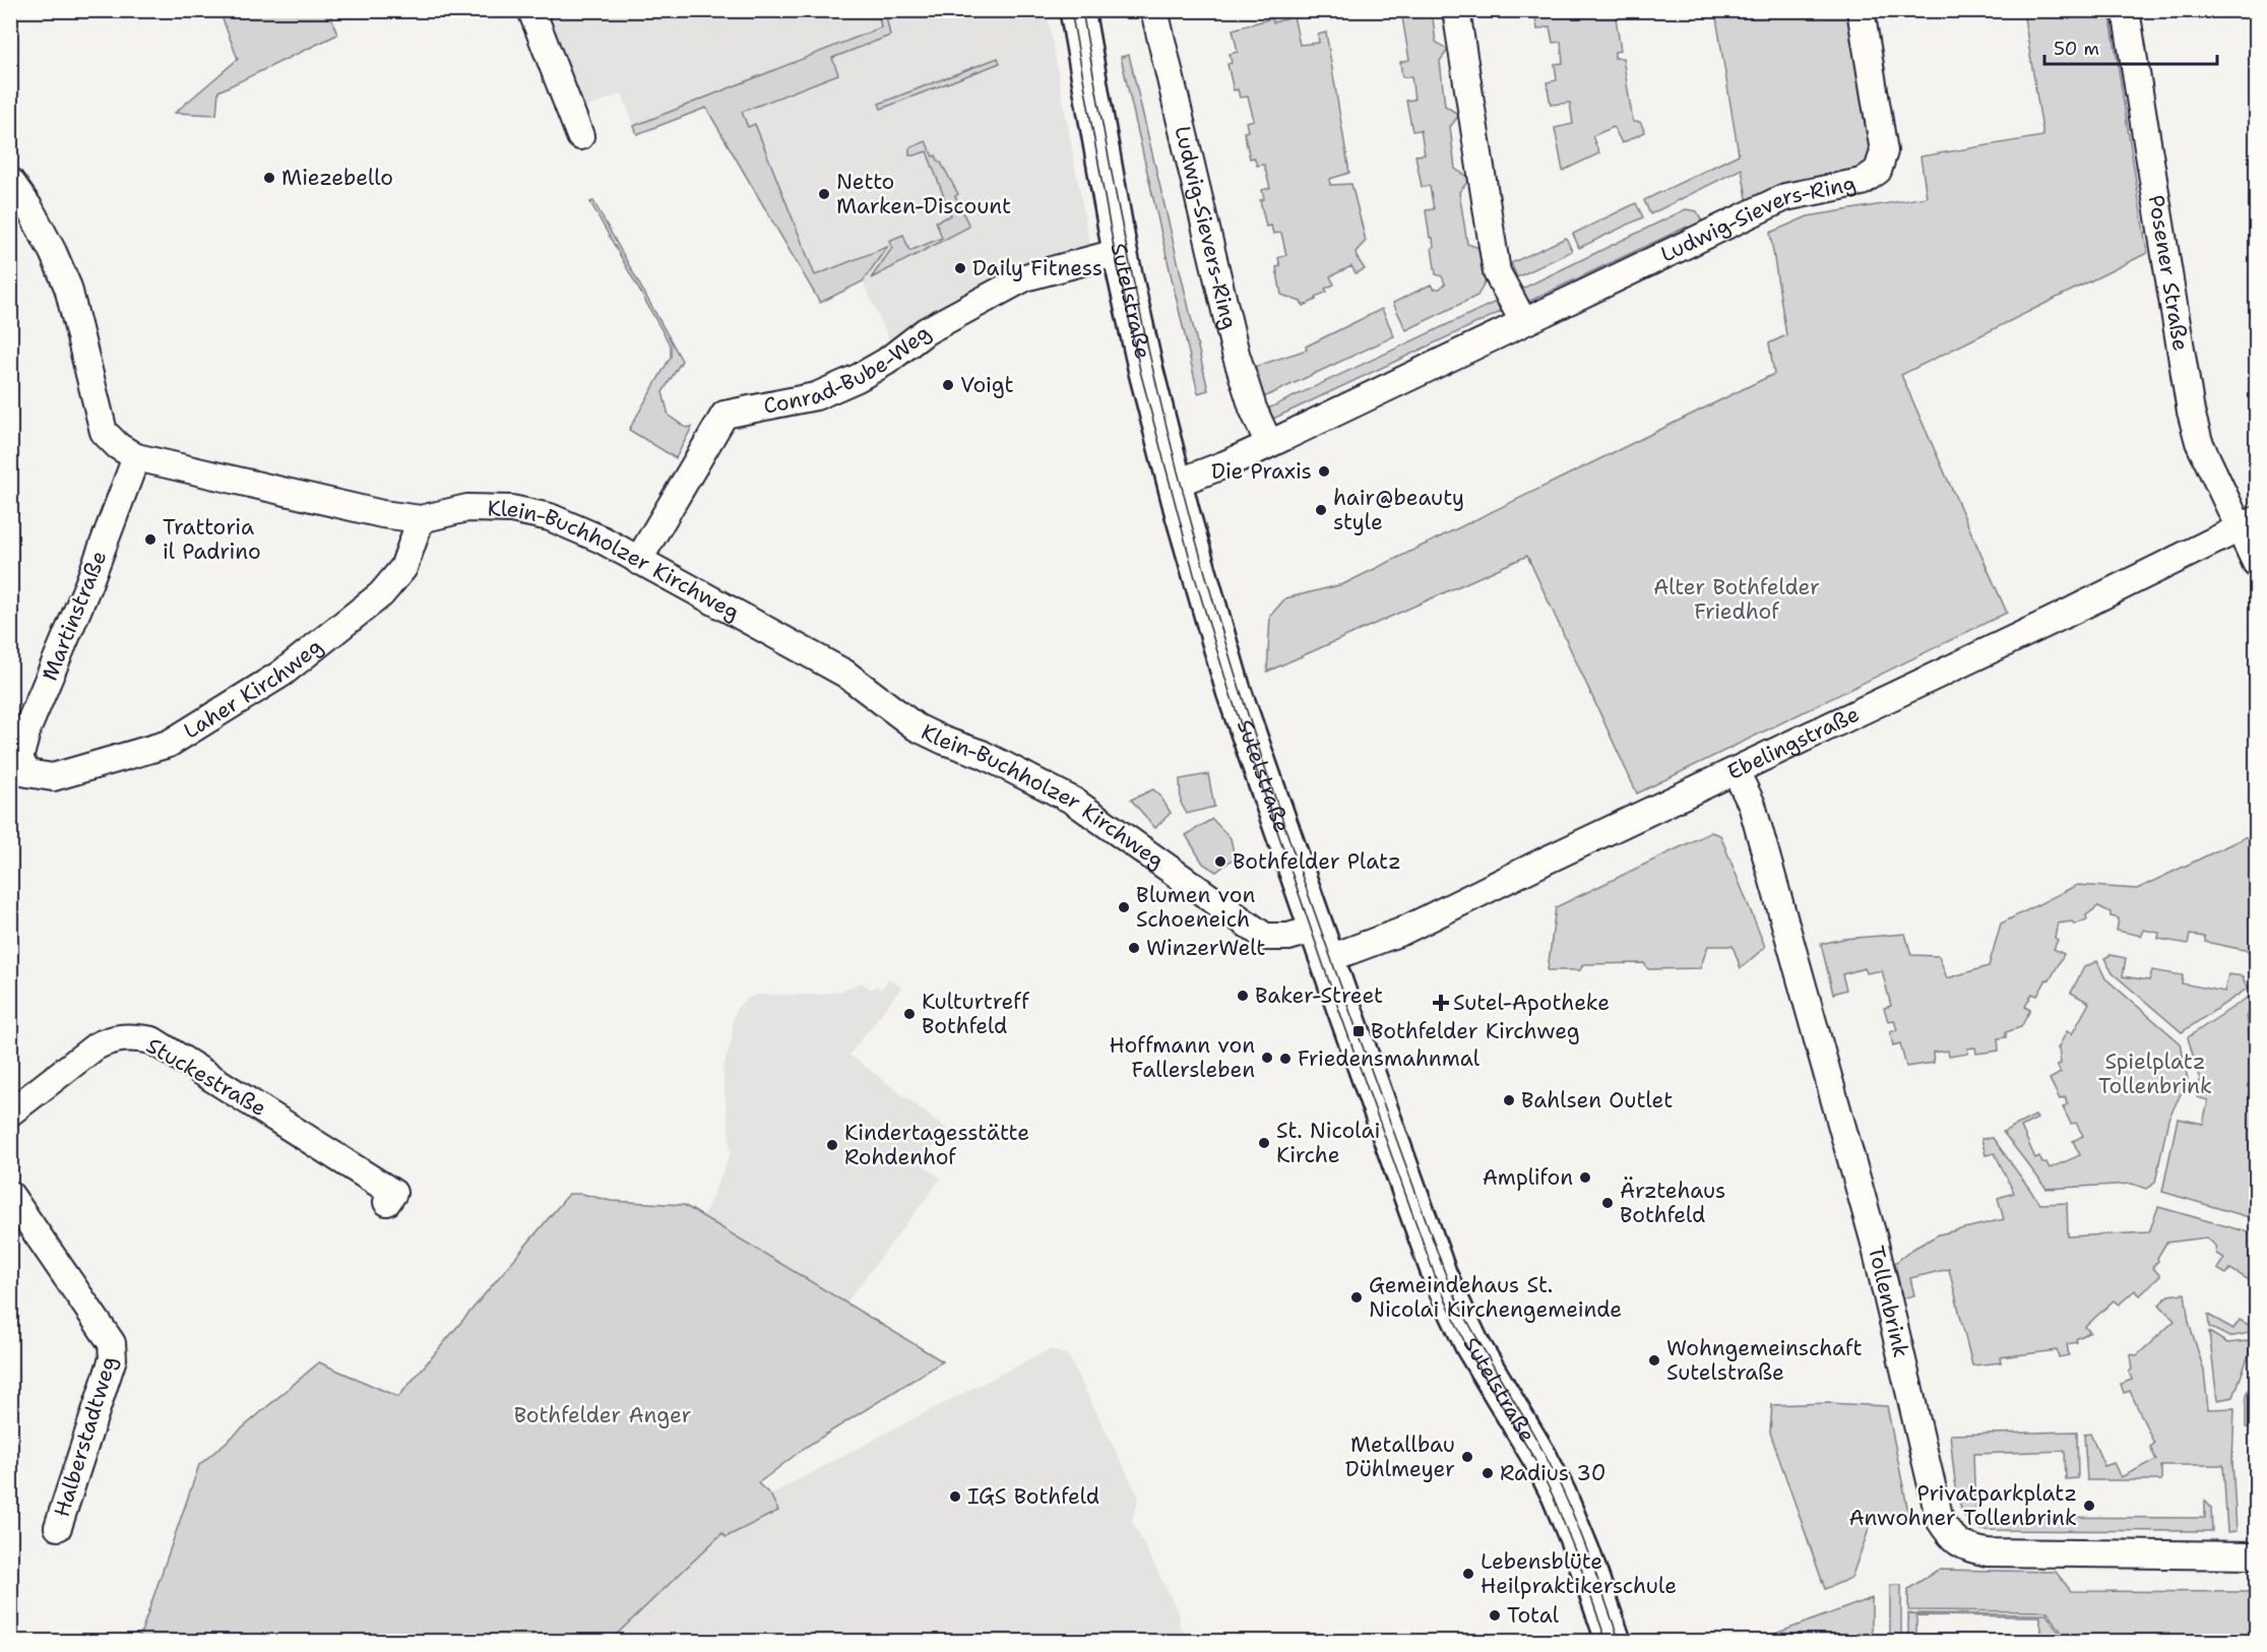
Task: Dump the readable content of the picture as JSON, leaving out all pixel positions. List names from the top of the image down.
{
  "streets": {
    "main road": ["Sutelstraße"],
    "street": [
      "Ludwig-Sievers-Ring",
      "Posener Straße",
      "Conrad-Bube-Weg",
      "Klein-Buchholzer Kirchweg",
      "Martinstraße",
      "Laher Kirchweg",
      "Ebelingstraße",
      "Stuckestraße",
      "Tollenbrink",
      "Halberstadtweg"
    ]
  },
  "crossings": [
    ["Ludwig-Sievers-Ring", "Sutelstraße"],
    ["Posener Straße", "Ebelingstraße"],
    ["Sutelstraße", "Conrad-Bube-Weg"],
    ["Sutelstraße", "Klein-Buchholzer Kirchweg"],
    ["Sutelstraße", "Ebelingstraße"],
    ["Conrad-Bube-Weg", "Klein-Buchholzer Kirchweg"],
    ["Klein-Buchholzer Kirchweg", "Martinstraße"],
    ["Klein-Buchholzer Kirchweg", "Laher Kirchweg"],
    ["Martinstraße", "Laher Kirchweg"],
    ["Ebelingstraße", "Tollenbrink"]
  ],
  "parks": ["Alter Bothfelder Friedhof", "Spielplatz Tollenbrink", "Bothfelder Anger"],
  "places": {
    "other": [
      "Miezebello",
      "Netto Marken-Discount",
      "Daily Fitness",
      "Voigt",
      "Die Praxis",
      "hair@beauty style",
      "Trattoria il Padrino",
      "Bothfelder Platz",
      "Blumen von Schoeneich",
      "WinzerWelt",
      "Baker-Street",
      "Kulturtreff Bothfeld",
      "Hoffmann von Fallersleben",
      "Friedensmahnmal",
      "Bahlsen Outlet",
      "St. Nicolai Kirche",
      "Kindertagesstätte Rohdenhof",
      "Amplifon",
      "Ärztehaus Bothfeld",
      "Gemeindehaus St. Nicolai Kirchengemeinde",
      "Wohngemeinschaft Sutelstraße",
      "Metallbau Dühlmeyer",
      "Radius 30",
      "IGS Bothfeld",
      "Privatparkplatz Anwohner Tollenbrink",
      "Lebensblüte Heilpraktikerschule",
      "Total"
    ],
    "health": ["Sutel-Apotheke"],
    "transit": ["Bothfelder Kirchweg"]
  },
  "scale_bar": "50 m"
}
